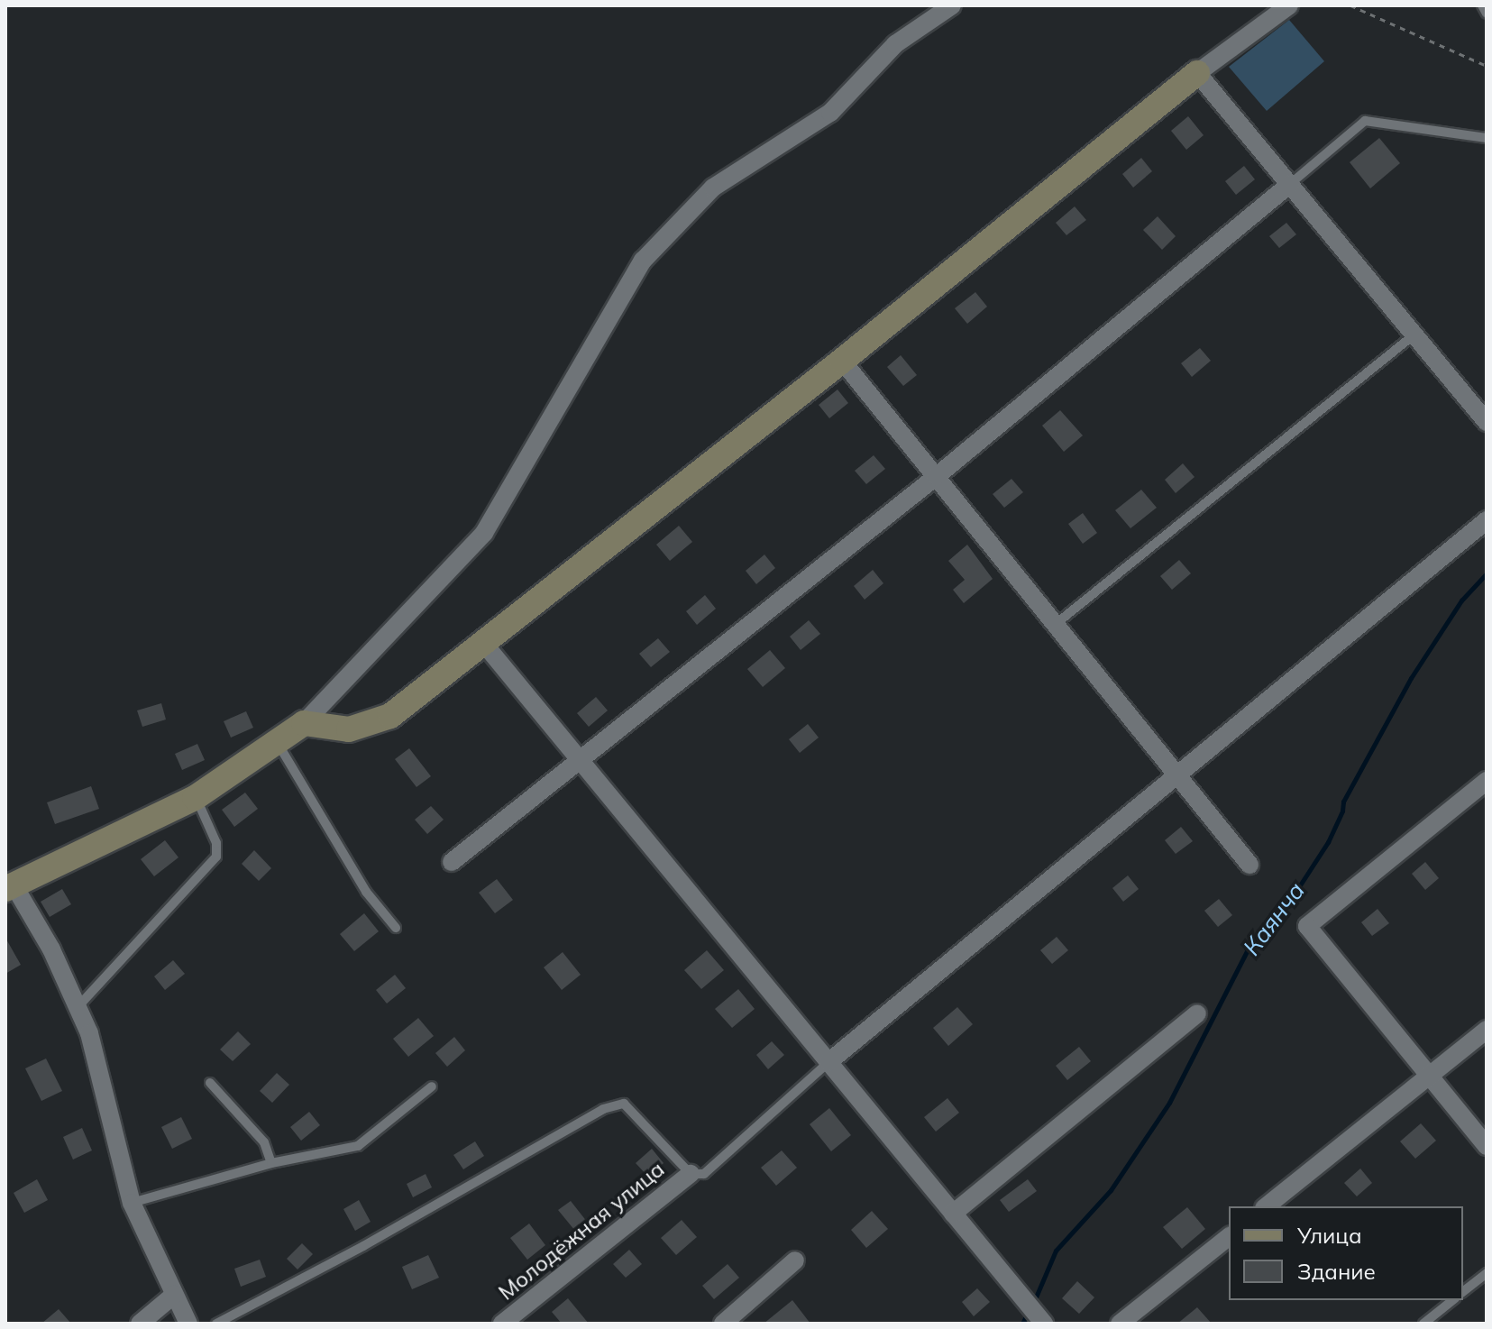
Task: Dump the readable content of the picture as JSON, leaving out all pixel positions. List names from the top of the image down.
{
  "streets": {
    "street": ["Молодёжная улица"]
  },
  "water": ["Каянча"],
  "legend": ["Улица", "Здание"]
}
